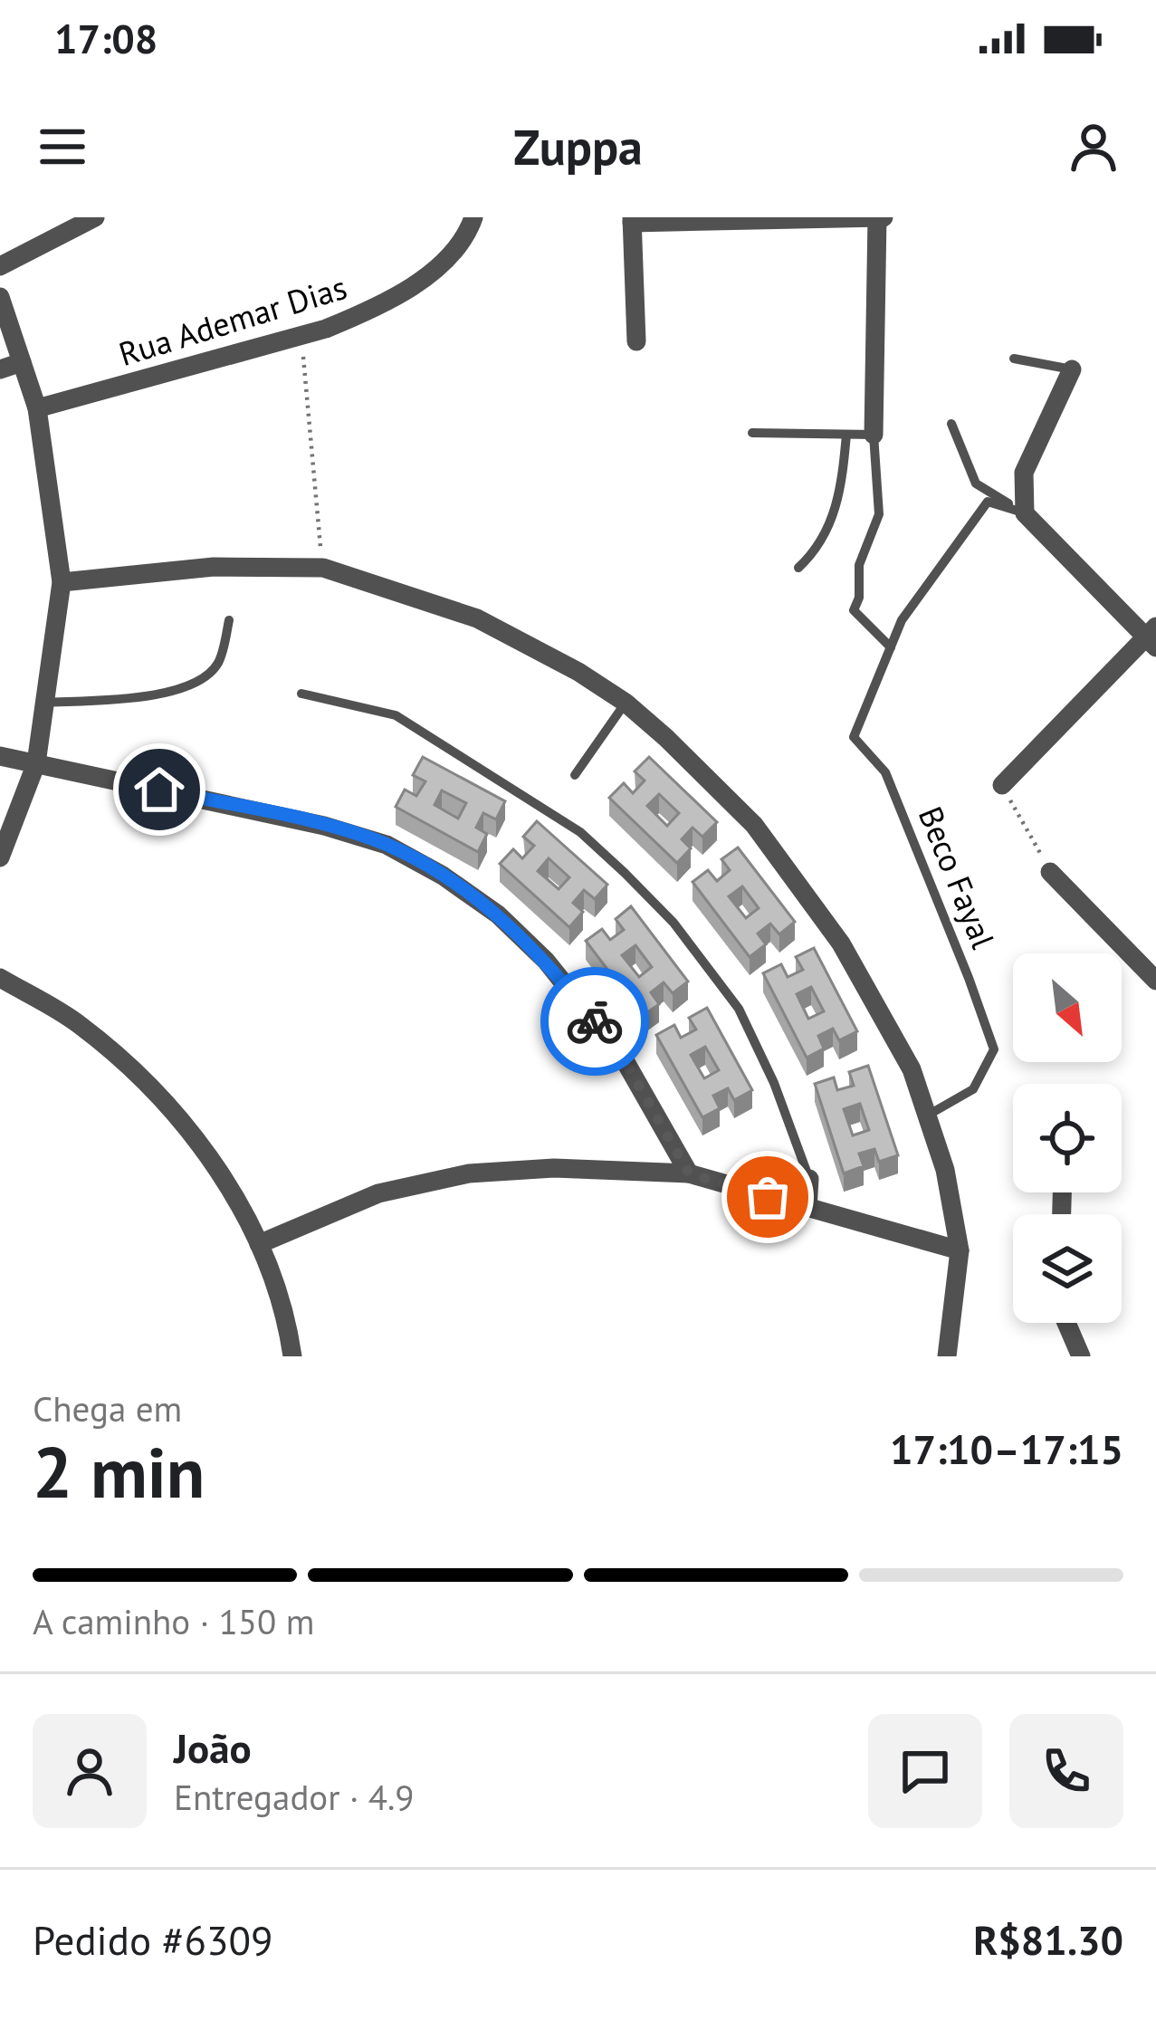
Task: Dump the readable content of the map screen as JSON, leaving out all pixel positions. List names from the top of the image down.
{
  "streets": {
    "street": ["Rua Ademar Dias"],
    "lane": ["Beco Fayal"]
  },
  "north": "bottom right",
  "page": {
    "status": "17:08",
    "header": "Zuppa",
    "heading": ["2 min", "Chega em", "17:10–17:15"],
    "panel": [
      "João",
      "Entregador · 4.9",
      "Pedido #6309",
      "R$81.30"
    ],
    "bar": "A caminho · 150 m"
  }
}
